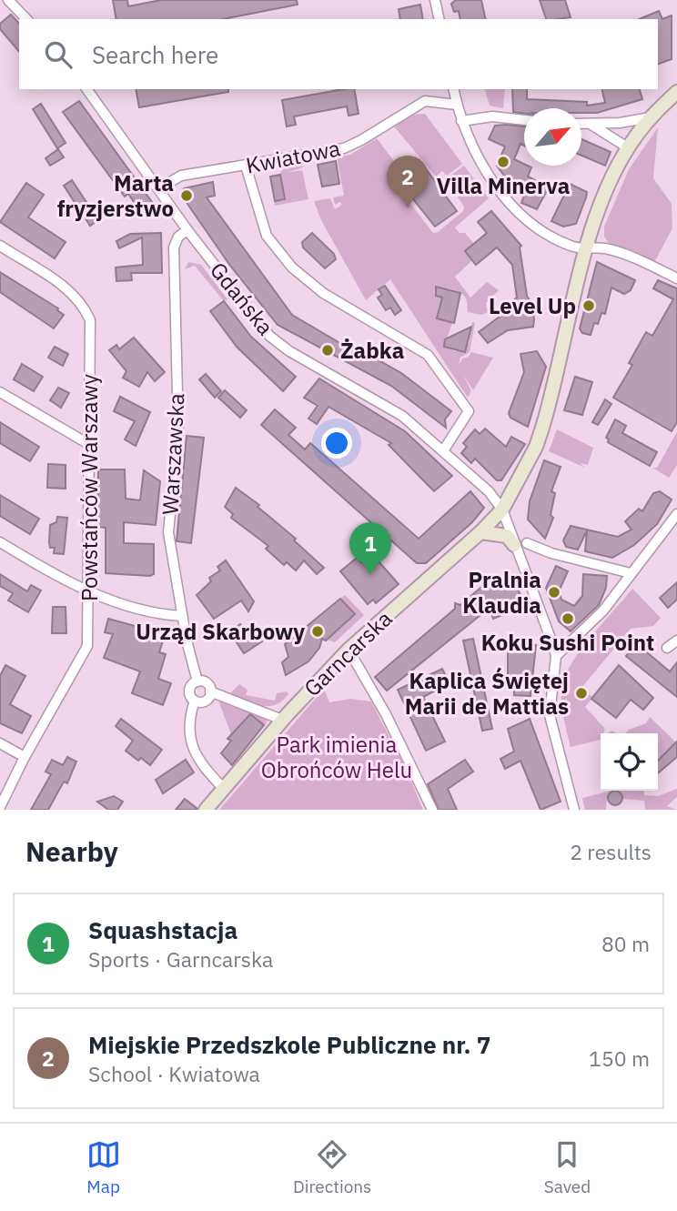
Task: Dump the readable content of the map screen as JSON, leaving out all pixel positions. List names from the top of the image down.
{
  "streets": {
    "street": [
      "Kwiatowa",
      "Gdańska",
      "Warszawska",
      "Powstańców Warszawy",
      "Garncarska"
    ]
  },
  "crossings": [
    ["Kwiatowa", "Gdańska"],
    ["Gdańska", "Warszawska"],
    ["Gdańska", "Garncarska"]
  ],
  "parks": ["Park imienia Obrońców Helu"],
  "places": [
    "Villa Minerva",
    "Marta fryzjerstwo",
    "Level Up",
    "Żabka",
    "Pralnia Klaudia",
    "Koku Sushi Point",
    "Urząd Skarbowy",
    "Kaplica Świętej Marii de Mattias"
  ],
  "north": "top right",
  "page": {
    "search": "Search here",
    "pins": ["2", "1"],
    "heading": ["Nearby", "2 results"],
    "list": [
      {
        "mark": "1",
        "name": "Squashstacja",
        "note": "Sports · Garncarska",
        "value": "80 m"
      },
      {
        "mark": "2",
        "name": "Miejskie Przedszkole Publiczne nr. 7",
        "note": "School · Kwiatowa",
        "value": "150 m"
      }
    ],
    "nav": ["Map", "Directions", "Saved"]
  }
}
